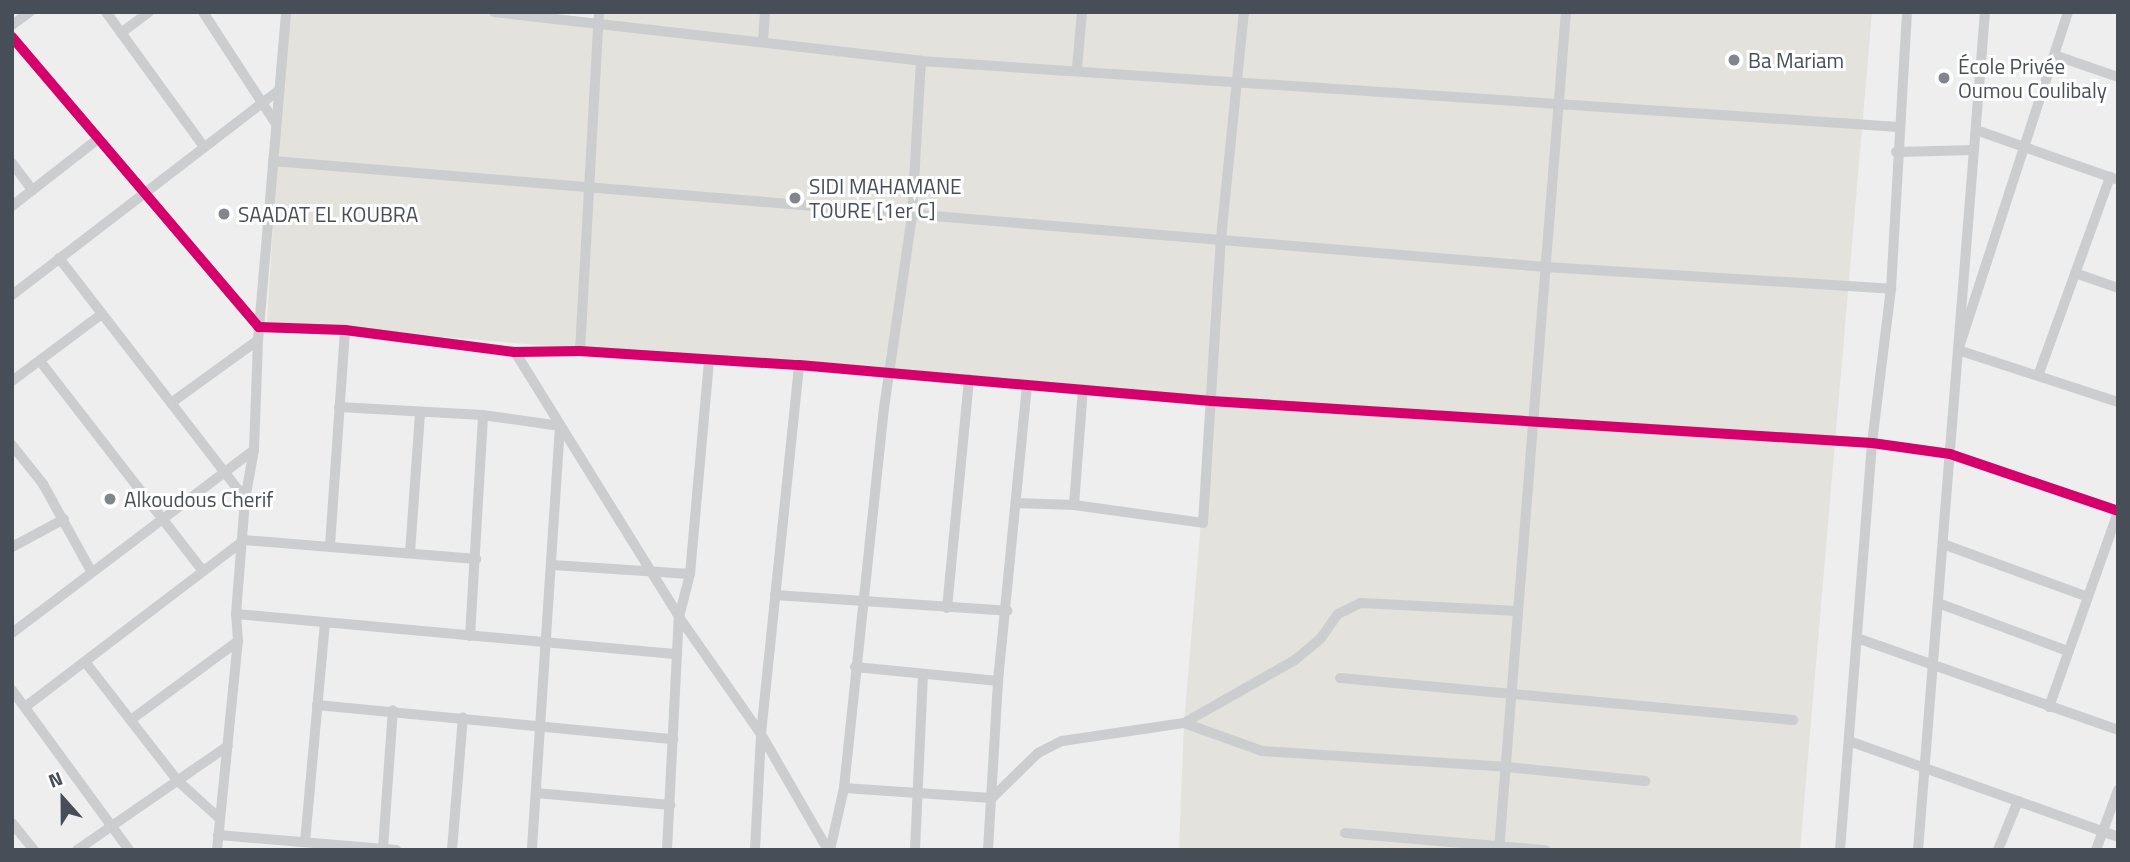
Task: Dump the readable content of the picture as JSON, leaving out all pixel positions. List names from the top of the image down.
{
  "places": [
    "Ba Mariam",
    "École Privée Oumou Coulibaly",
    "SIDI MAHAMANE TOURE [1er C]",
    "SAADAT EL KOUBRA",
    "Alkoudous Cherif"
  ],
  "north": "top"
}
